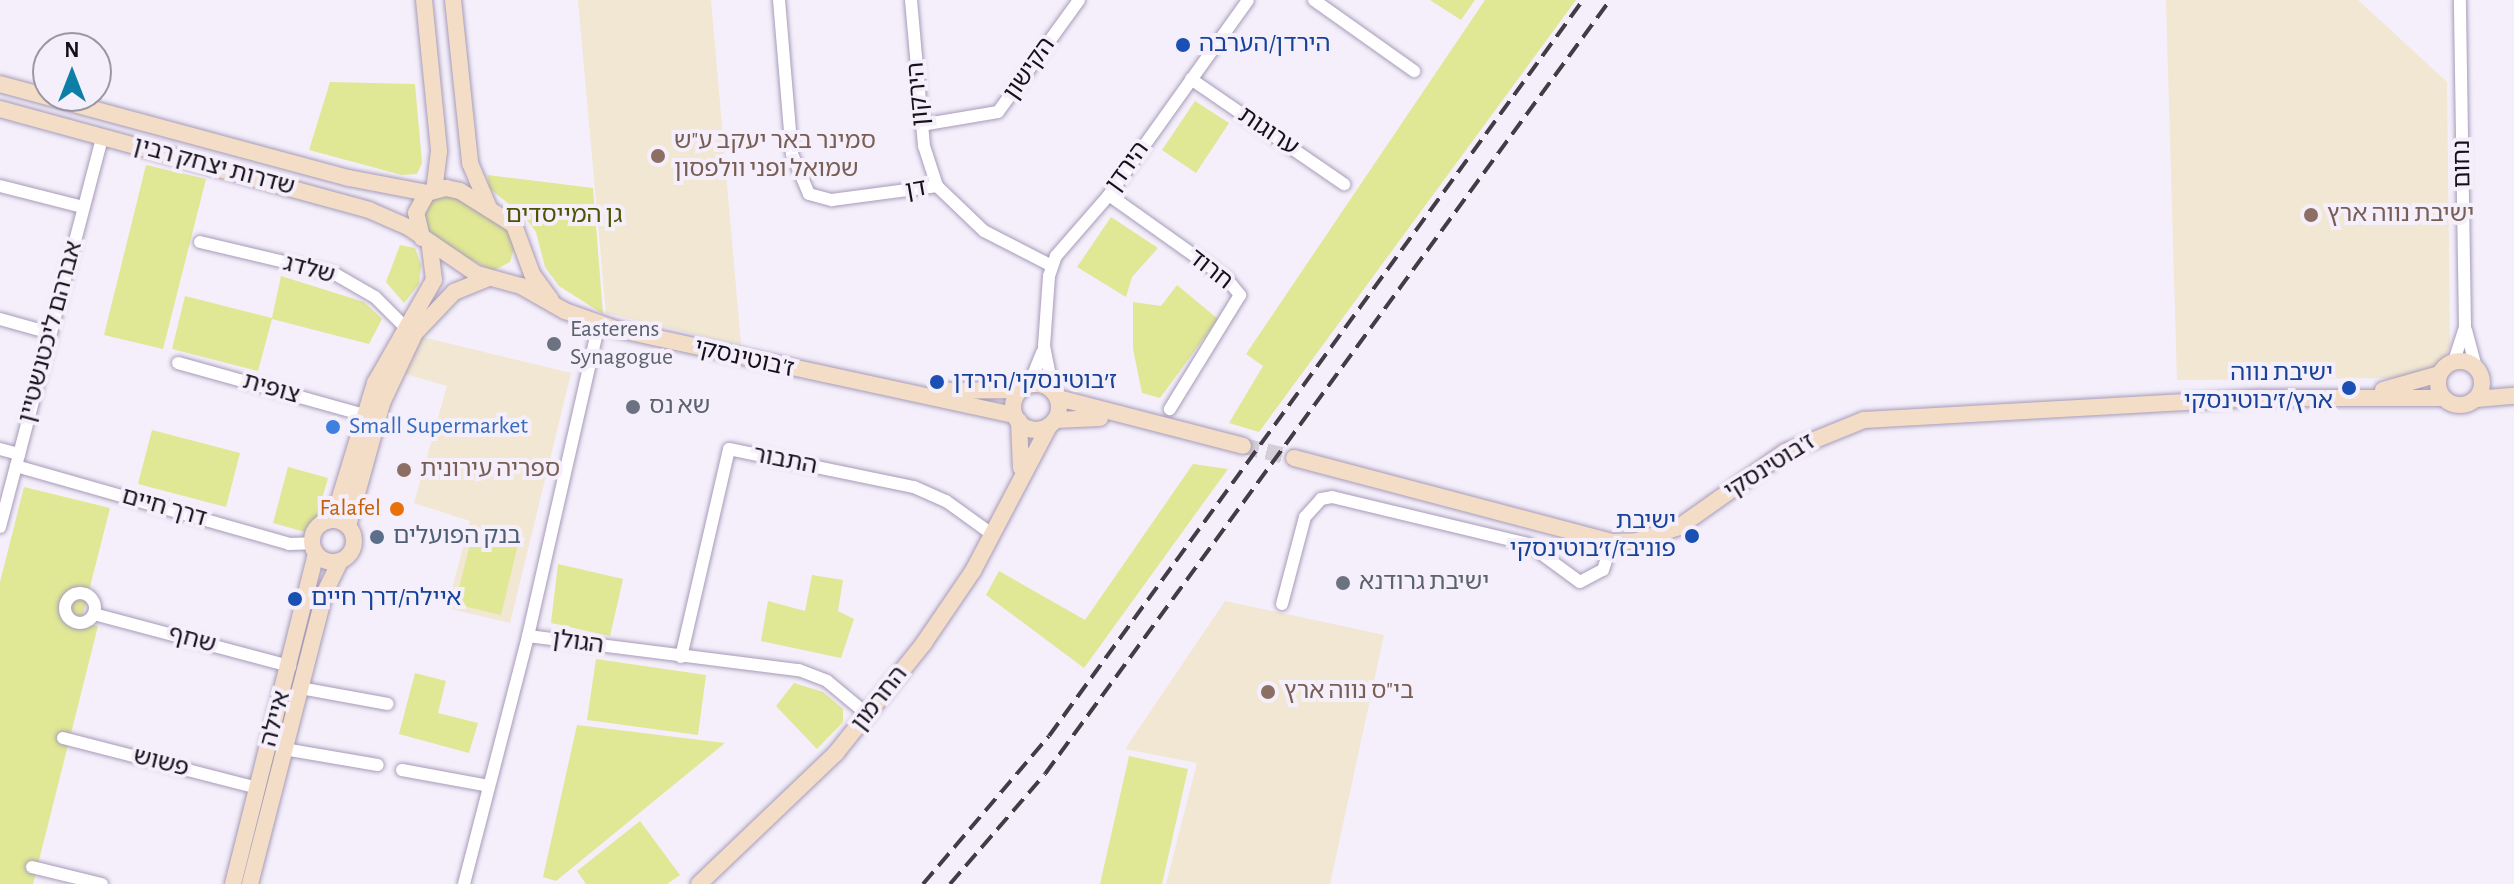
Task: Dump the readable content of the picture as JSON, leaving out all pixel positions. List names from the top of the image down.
{
  "streets": {
    "street": [
      "הקישון",
      "הירקון",
      "ערוגות",
      "נחום",
      "שדרות יצחק רבין",
      "הירדן",
      "דן",
      "שלדג",
      "חרוד",
      "אברהם ליכטנשטיין",
      "ז'בוטינסקי",
      "צופית",
      "התבור",
      "דרך חיים",
      "שחף",
      "הגולן",
      "החרמון",
      "איילה",
      "פשוש"
    ]
  },
  "crossings": [
    ["הקישון", "הירקון"],
    ["הירקון", "דן"],
    ["ערוגות", "הירדן"],
    ["נחום", "ז'בוטינסקי"],
    ["שדרות יצחק רבין", "אברהם ליכטנשטיין"],
    ["שדרות יצחק רבין", "ז'בוטינסקי"],
    ["הירדן", "דן"],
    ["הירדן", "חרוד"],
    ["אברהם ליכטנשטיין", "דרך חיים"],
    ["ז'בוטינסקי", "החרמון"],
    ["התבור", "הגולן"],
    ["התבור", "החרמון"],
    ["דרך חיים", "איילה"],
    ["שחף", "איילה"],
    ["הגולן", "החרמון"],
    ["איילה", "פשוש"]
  ],
  "parks": ["גן המייסדים"],
  "places": [
    "הירדן/הערבה",
    "סמינר באר יעקב ע\"ש שמואל ופני וולפסון",
    "ישיבת נווה ארץ",
    "Easterens Synagogue",
    "ז׳בוטינסקי/הירדן",
    "ישיבת נווה ארץ/ז׳בוטינסקי",
    "שא נס",
    "Small Supermarket",
    "ספריה עירונית",
    "Falafel",
    "ישיבת פוניבז/ז׳בוטינסקי",
    "בנק הפועלים",
    "ישיבת גרודנא",
    "איילה/דרך חיים",
    "בי\"ס נווה ארץ"
  ],
  "north": "top"
}
